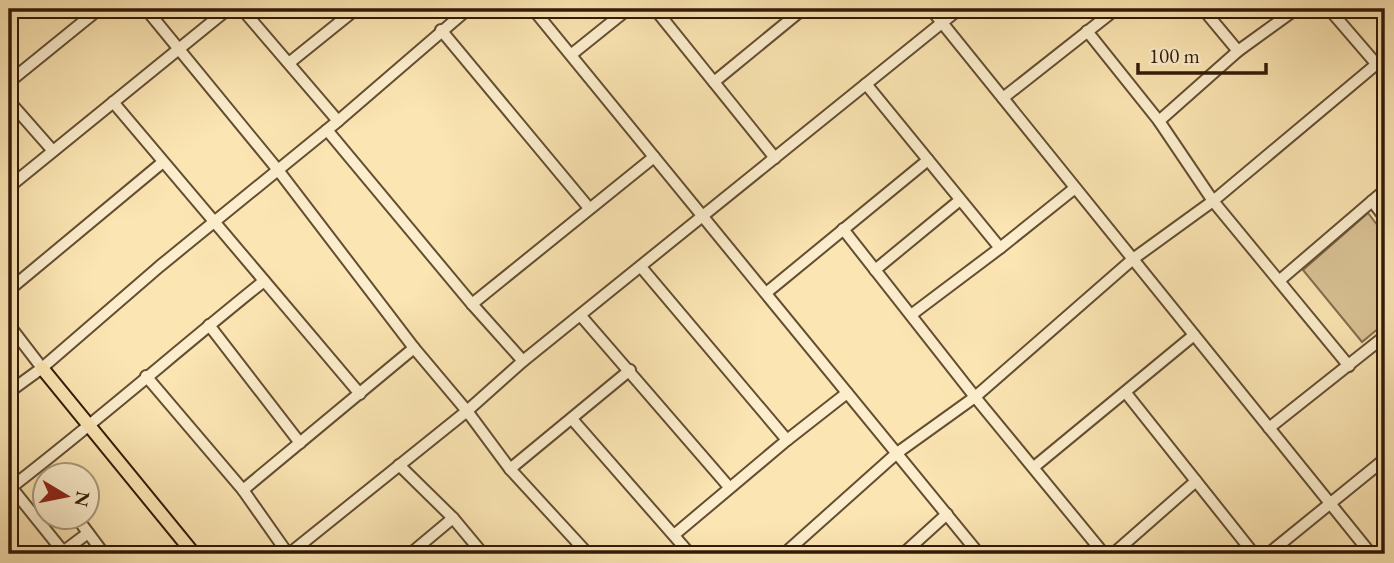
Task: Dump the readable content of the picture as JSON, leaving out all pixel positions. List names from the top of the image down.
{
  "scale_bar": "100 m",
  "north": "right"
}
